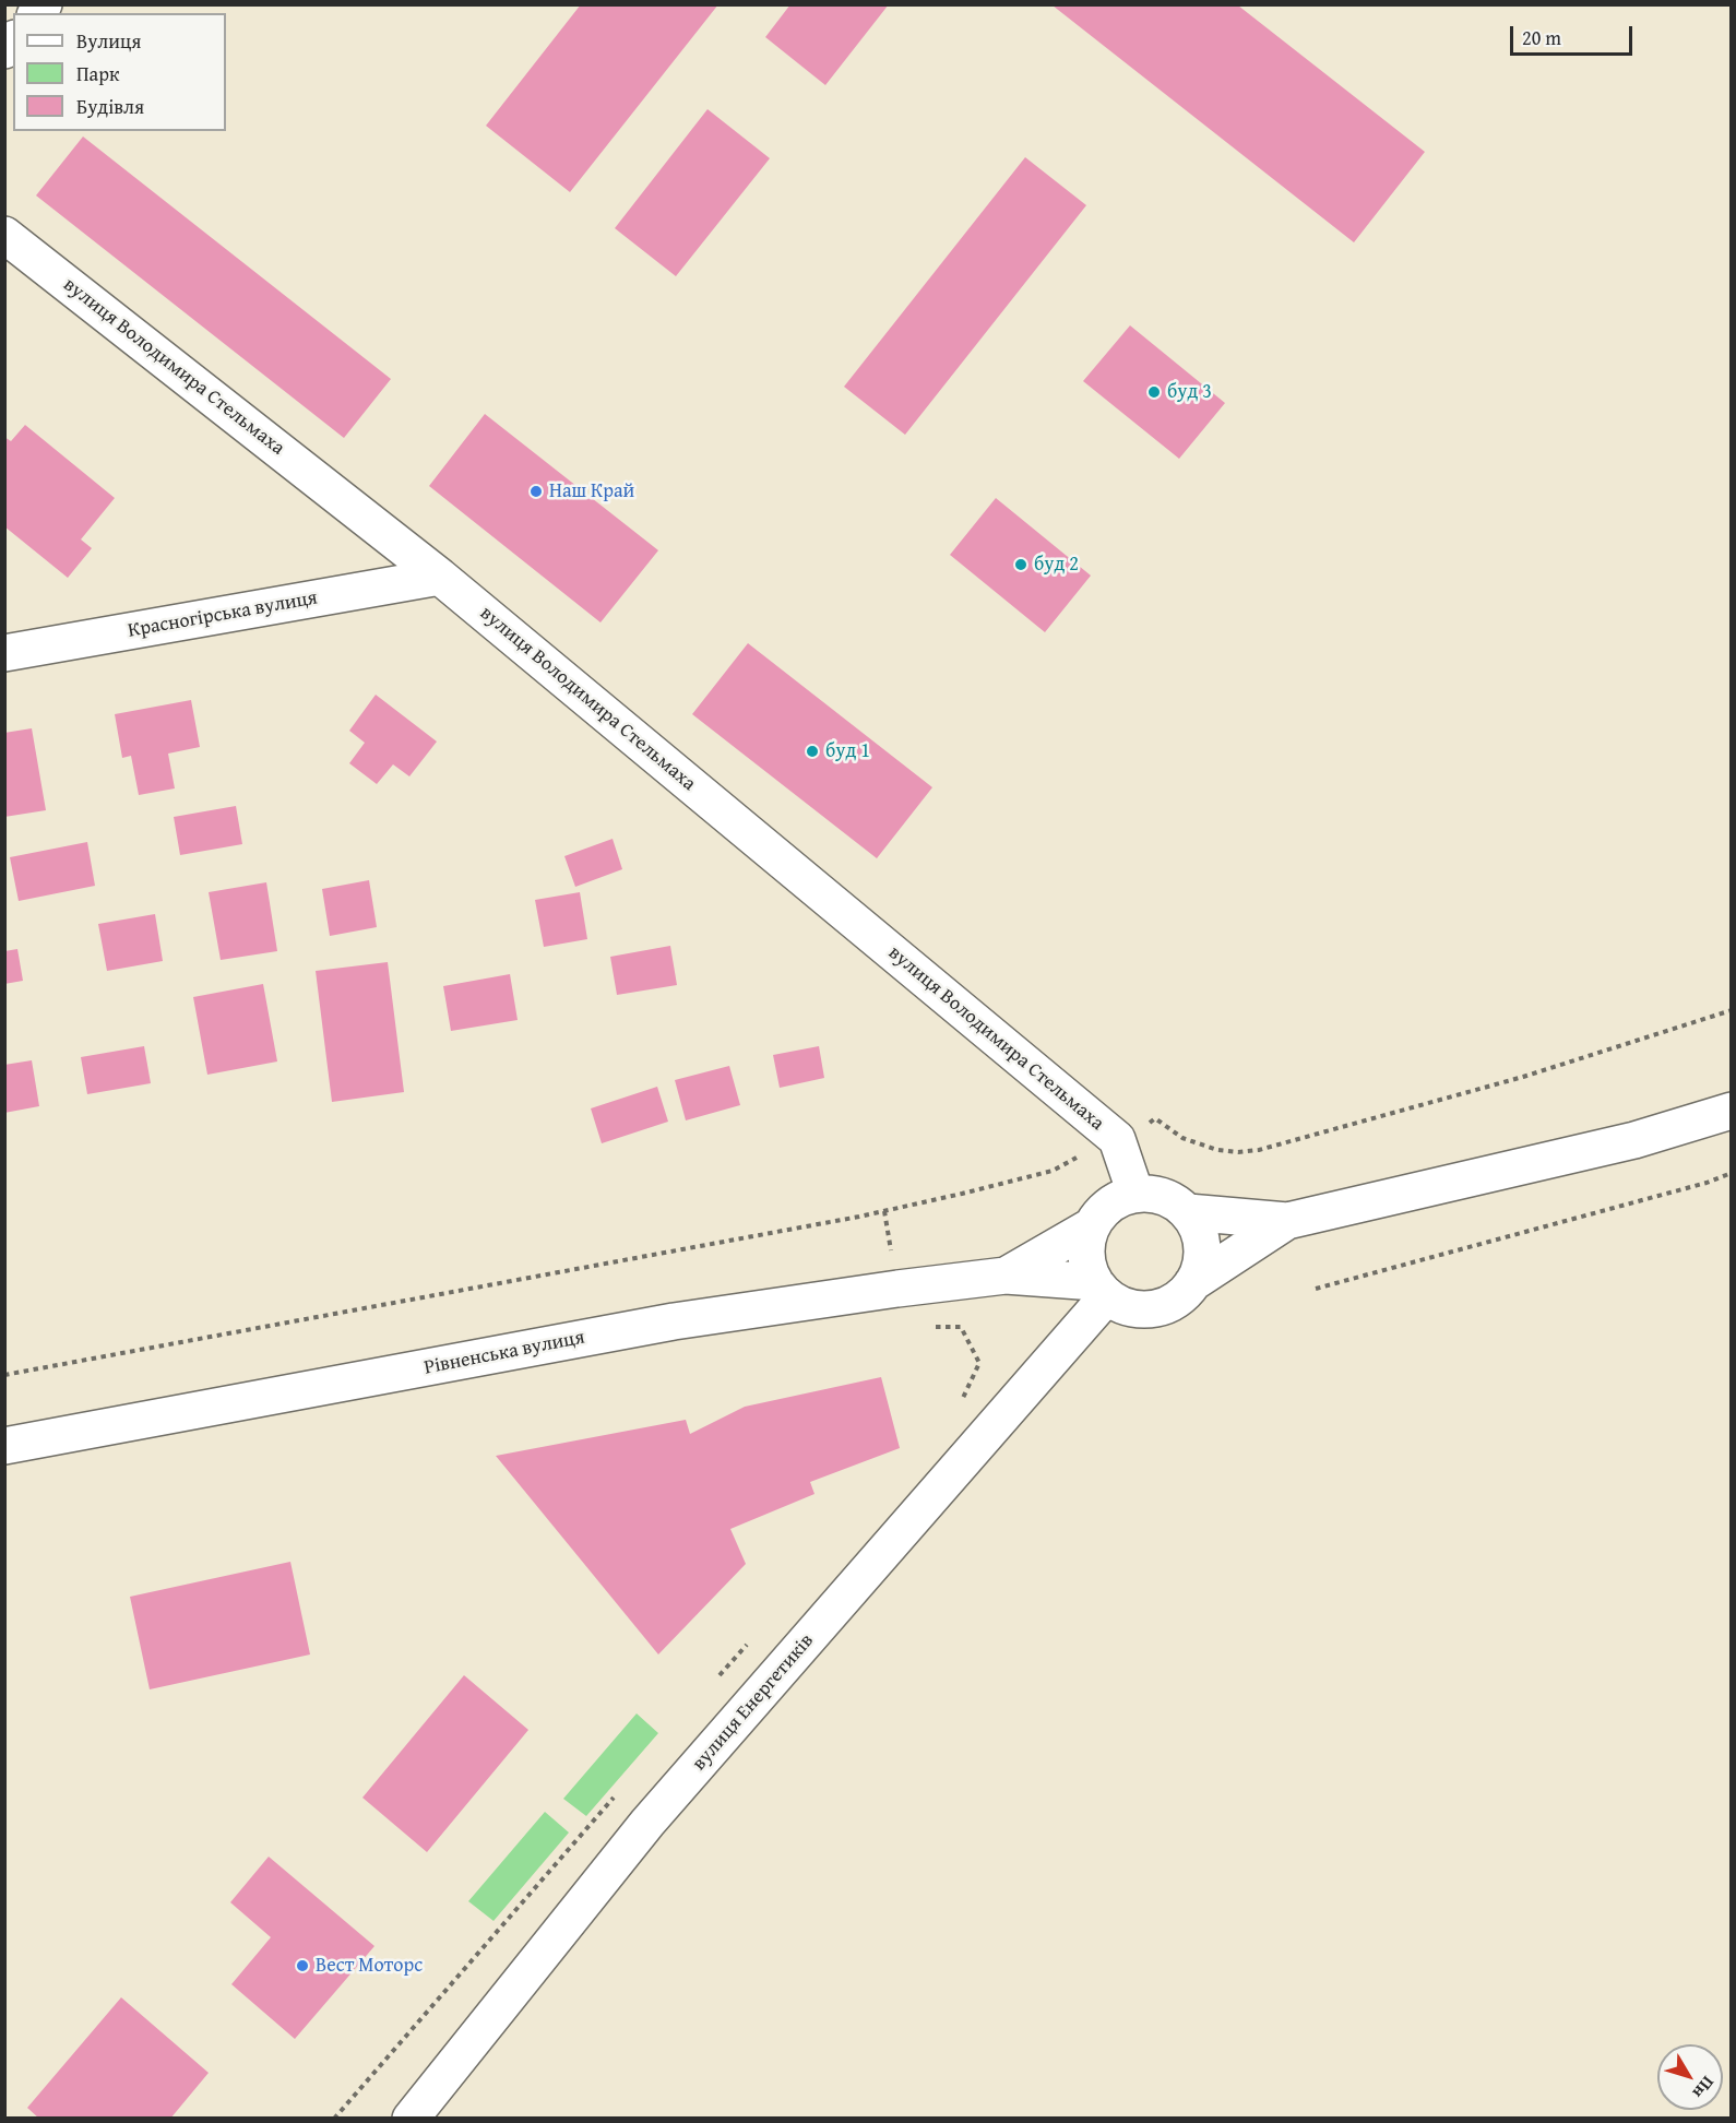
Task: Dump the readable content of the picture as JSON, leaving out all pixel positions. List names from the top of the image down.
{
  "streets": {
    "street": [
      "вулиця Володимира Стельмаха",
      "Красногірська вулиця",
      "Рівненська вулиця",
      "вулиця Енергетиків"
    ]
  },
  "crossings": [
    ["вулиця Володимира Стельмаха", "Красногірська вулиця"],
    ["вулиця Володимира Стельмаха", "вулиця Енергетиків"]
  ],
  "places": [
    "буд 3",
    "Наш Край",
    "буд 2",
    "буд 1",
    "Вест Моторс"
  ],
  "legend": ["Вулиця", "Парк", "Будівля"],
  "scale_bar": "20 m",
  "north": "bottom right"
}
